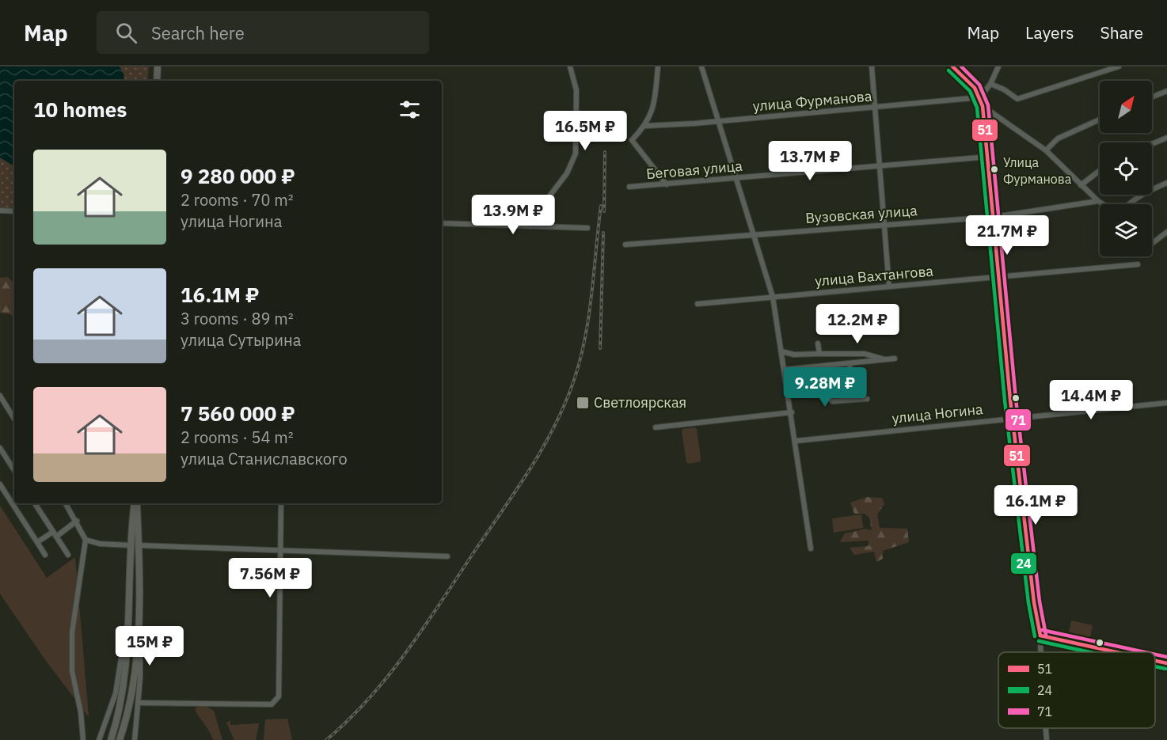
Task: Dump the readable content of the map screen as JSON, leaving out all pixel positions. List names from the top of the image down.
{
  "streets": {
    "street": [
      "улица Фурманова",
      "Беговая улица",
      "Вузовская улица",
      "улица Вахтангова",
      "улица Ногина"
    ]
  },
  "places": {
    "other": ["Улица Фурманова"],
    "transit": ["Светлоярская"]
  },
  "lines": ["transit line 51", "transit line 71", "transit line 24"],
  "legend": ["51", "24", "71"],
  "north": "top right",
  "page": {
    "header": "Map",
    "search": "Search here",
    "nav": ["Map", "Layers", "Share"],
    "heading": "10 homes",
    "price": [
      "16.5M ₽",
      "13.7M ₽",
      "13.9M ₽",
      "21.7M ₽",
      "12.2M ₽",
      "9.28M ₽",
      "14.4M ₽",
      "16.1M ₽",
      "7.56M ₽",
      "15M ₽"
    ],
    "list": [
      {
        "name": "9 280 000 ₽",
        "note": "2 rooms · 70 m² · улица Ногина"
      },
      {
        "name": "16.1M ₽",
        "note": "3 rooms · 89 m² · улица Сутырина"
      },
      {
        "name": "7 560 000 ₽",
        "note": "2 rooms · 54 m² · улица Станиславского"
      }
    ]
  }
}
